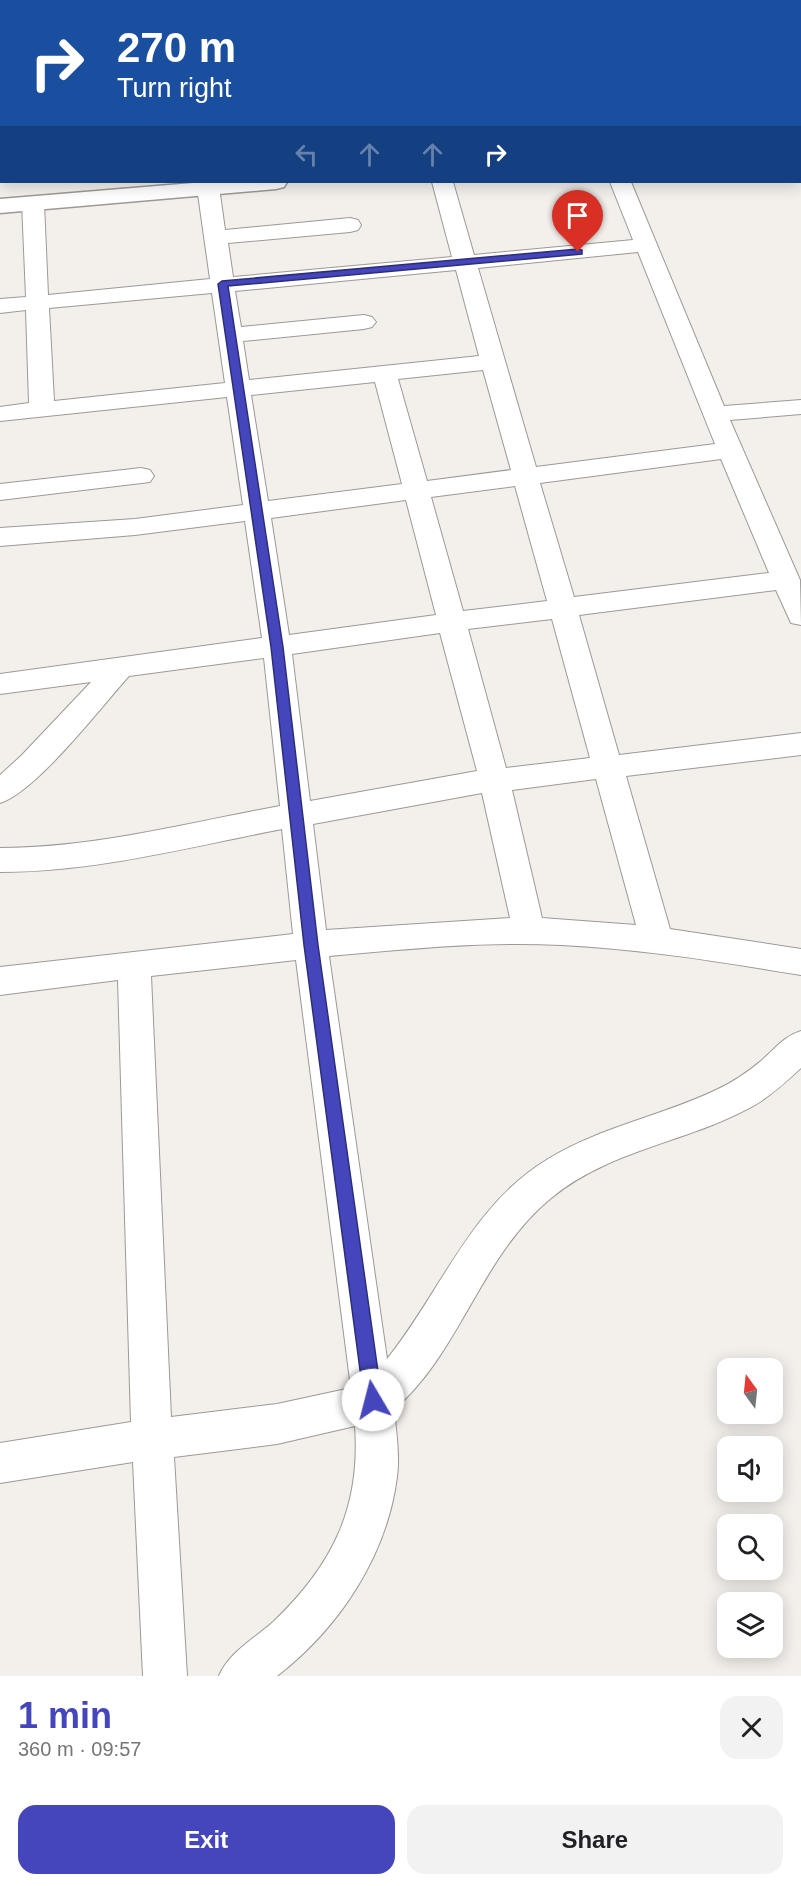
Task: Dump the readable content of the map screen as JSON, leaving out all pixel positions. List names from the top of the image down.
{
  "north": "top",
  "page": {
    "turn": ["270 m", "Turn right"],
    "heading": ["1 min", "360 m · 09:57"],
    "buttons": ["Exit", "Share"]
  }
}
